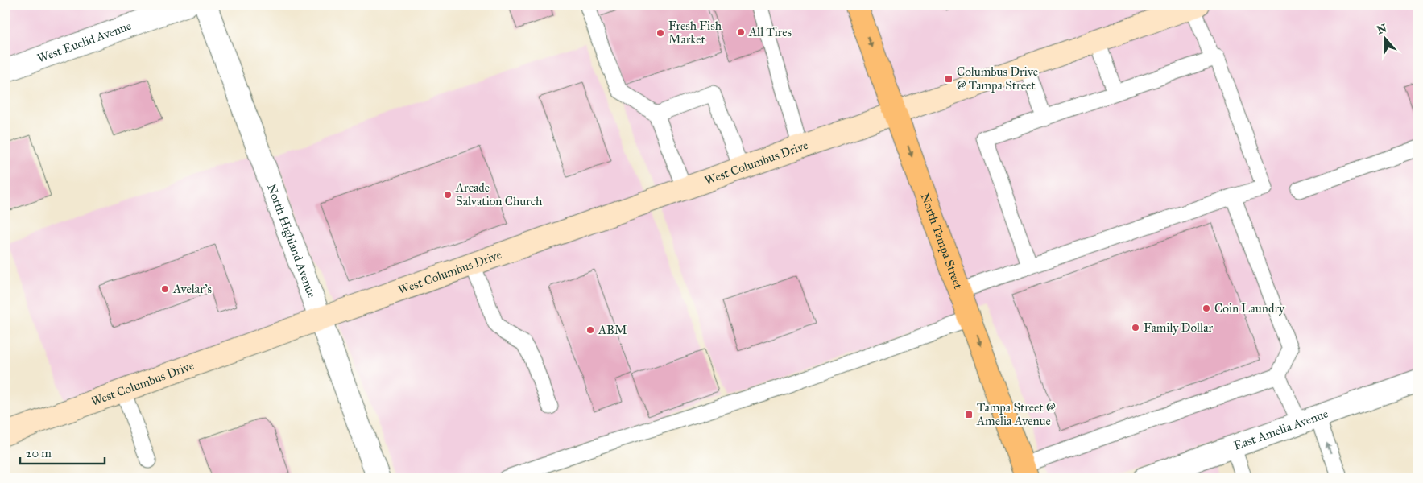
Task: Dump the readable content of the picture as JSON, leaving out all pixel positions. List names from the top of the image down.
{
  "streets": {
    "main road": ["West Columbus Drive", "North Tampa Street"],
    "street": ["West Euclid Avenue", "North Highland Avenue", "East Amelia Avenue"]
  },
  "crossings": [
    ["West Columbus Drive", "North Highland Avenue"],
    ["West Columbus Drive", "North Tampa Street"]
  ],
  "one_way": ["North Tampa Street"],
  "places": {
    "other": [
      "All Tires",
      "Fresh Fish Market",
      "Arcade Salvation Church",
      "Avelar's",
      "Coin Laundry",
      "Family Dollar",
      "ABM"
    ],
    "transit": ["Columbus Drive @ Tampa Street", "Tampa Street @ Amelia Avenue"]
  },
  "scale_bar": "20 m",
  "north": "top"
}
